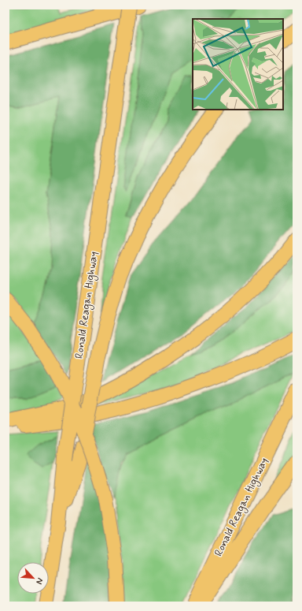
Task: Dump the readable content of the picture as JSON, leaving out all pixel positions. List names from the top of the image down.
{
  "streets": {
    "highway": ["Ronald Reagan Highway"]
  },
  "north": "bottom right"
}
